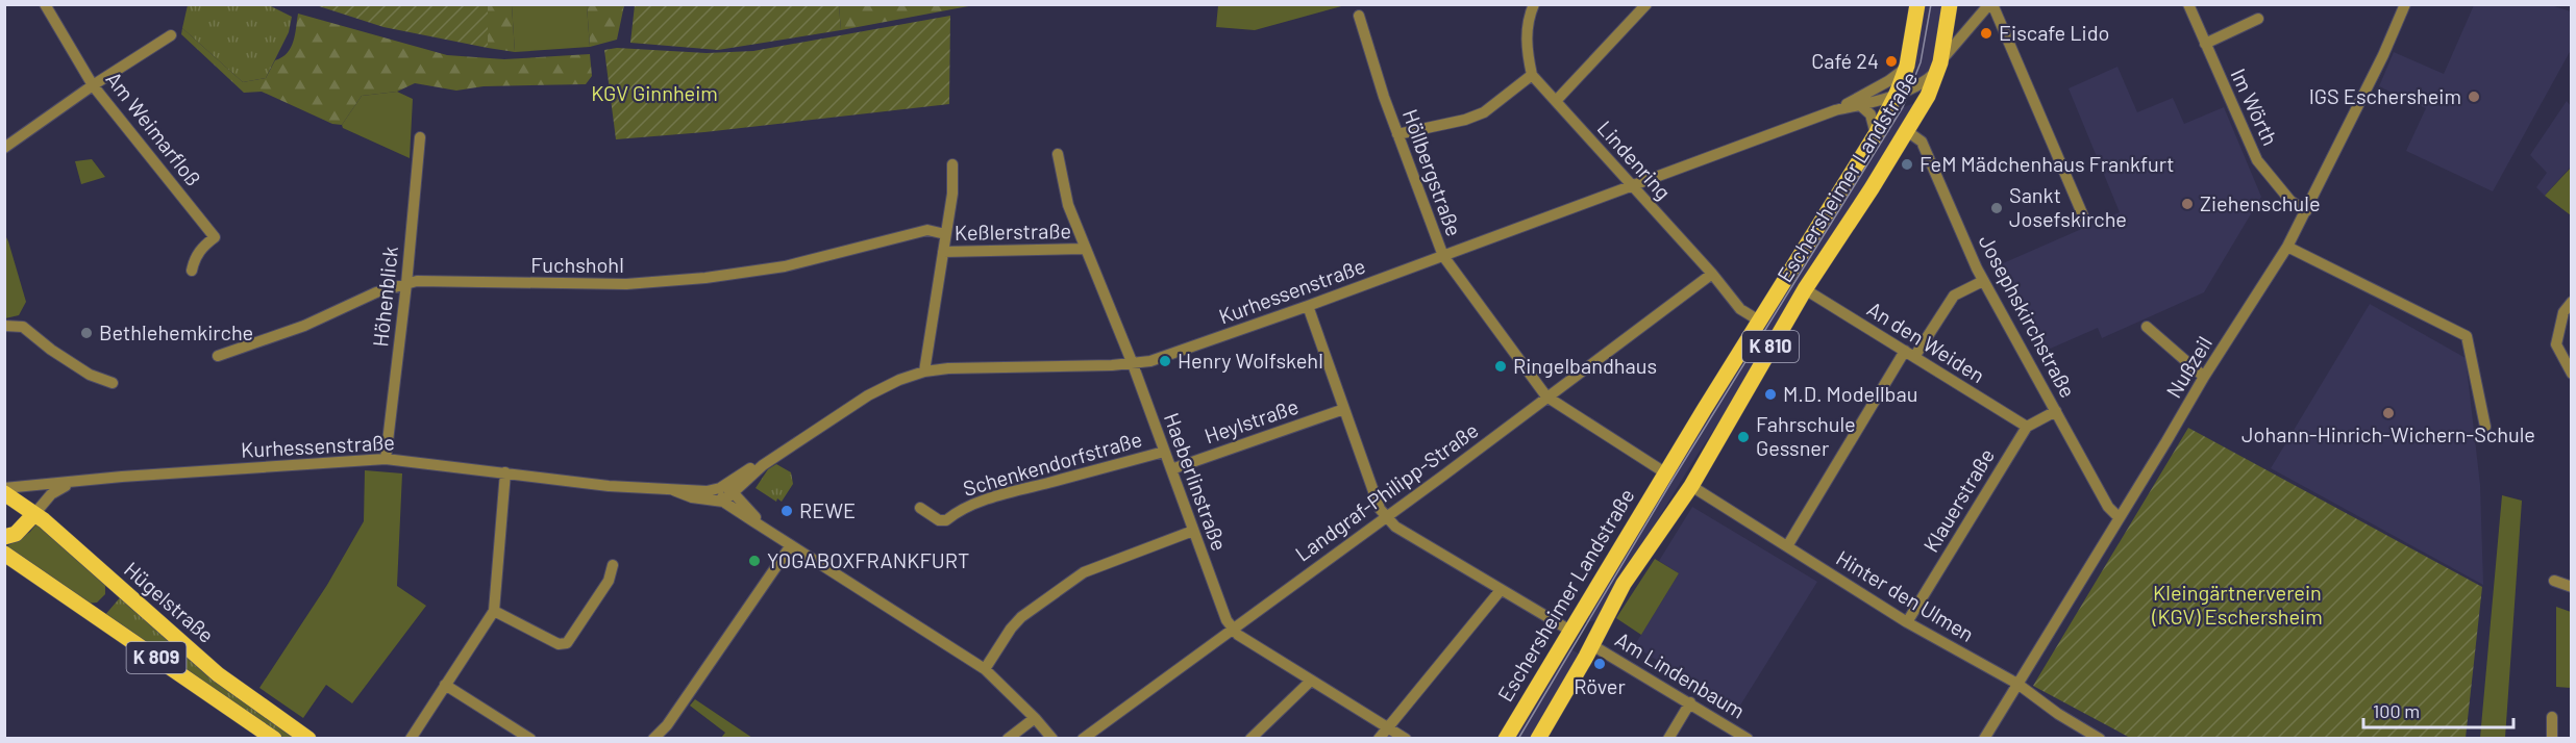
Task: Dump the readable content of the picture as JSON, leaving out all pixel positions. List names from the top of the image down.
{
  "streets": {
    "main road": [
      "Eschersheimer Landstraße",
      "K 810",
      "Hügelstraße",
      "K 809"
    ],
    "street": [
      "Im Wörth",
      "Am Weimarfloß",
      "Lindenring",
      "Höllbergstraße",
      "Keßlerstraße",
      "Fuchshohl",
      "Kurhessenstraße",
      "Höhenblick",
      "Josephskirchstraße",
      "An den Weiden",
      "Nußzeil",
      "Heylstraße",
      "Schenkendorfstraße",
      "Haeberlinstraße",
      "Landgraf-Philipp-Straße",
      "Klauerstraße",
      "Hinter den Ulmen",
      "Am Lindenbaum"
    ]
  },
  "crossings": [
    ["Im Wörth", "Nußzeil"],
    ["Lindenring", "Eschersheimer Landstraße"],
    ["Lindenring", "Kurhessenstraße"],
    ["Lindenring", "Landgraf-Philipp-Straße"],
    ["Höllbergstraße", "Eschersheimer Landstraße"],
    ["Höllbergstraße", "Kurhessenstraße"],
    ["Höllbergstraße", "Landgraf-Philipp-Straße"],
    ["Eschersheimer Landstraße", "Kurhessenstraße"],
    ["Eschersheimer Landstraße", "Josephskirchstraße"],
    ["Eschersheimer Landstraße", "An den Weiden"],
    ["Eschersheimer Landstraße", "K 810"],
    ["Eschersheimer Landstraße", "Hinter den Ulmen"],
    ["Eschersheimer Landstraße", "Am Lindenbaum"],
    ["Keßlerstraße", "Haeberlinstraße"],
    ["Fuchshohl", "Höhenblick"],
    ["Kurhessenstraße", "Höhenblick"],
    ["Kurhessenstraße", "K 810"],
    ["Kurhessenstraße", "Haeberlinstraße"],
    ["Kurhessenstraße", "Hügelstraße"],
    ["Josephskirchstraße", "Nußzeil"],
    ["An den Weiden", "Klauerstraße"],
    ["Nußzeil", "Hinter den Ulmen"],
    ["Heylstraße", "Haeberlinstraße"],
    ["Schenkendorfstraße", "Haeberlinstraße"],
    ["Haeberlinstraße", "Landgraf-Philipp-Straße"],
    ["Klauerstraße", "Hinter den Ulmen"]
  ],
  "parks": ["KGV Ginnheim", "Kleingärtnerverein (KGV) Eschersheim"],
  "places": [
    "Eiscafe Lido",
    "Café 24",
    "IGS Eschersheim",
    "FeM Mädchenhaus Frankfurt",
    "Ziehenschule",
    "Sankt Josefskirche",
    "Bethlehemkirche",
    "Henry Wolfskehl",
    "Ringelbandhaus",
    "M.D. Modellbau",
    "Johann-Hinrich-Wichern-Schule",
    "Fahrschule Gessner",
    "REWE",
    "YOGABOXFRANKFURT",
    "Röver"
  ],
  "scale_bar": "100 m"
}
